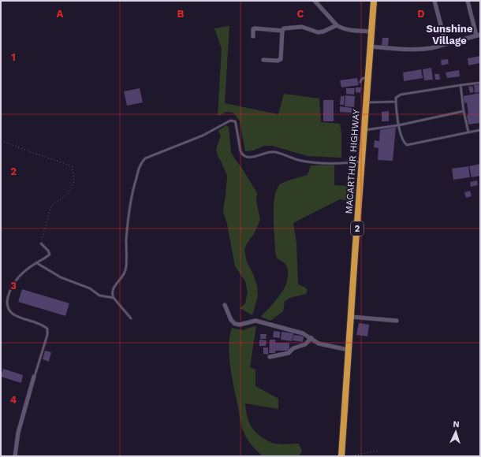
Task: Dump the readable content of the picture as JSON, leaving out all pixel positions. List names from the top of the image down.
{
  "streets": {
    "highway": ["MACARTHUR HIGHWAY", "2"]
  },
  "districts": ["Sunshine Village"],
  "north": "top",
  "grid": {
    "columns": [
      "A",
      "B",
      "C",
      "D"
    ],
    "rows": [
      "1",
      "2",
      "3",
      "4"
    ]
  }
}
